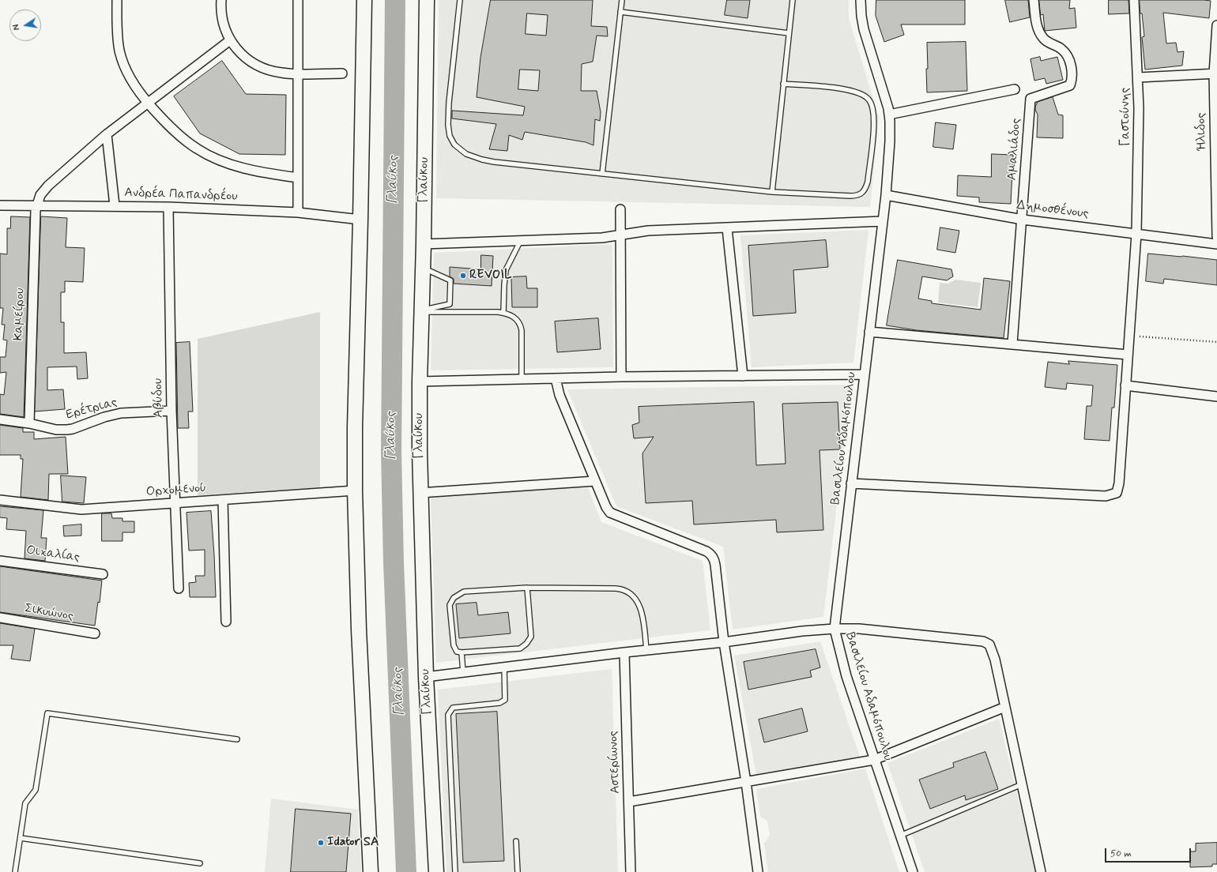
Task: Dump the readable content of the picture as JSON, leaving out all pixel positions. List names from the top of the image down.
{
  "streets": {
    "main road": ["Γλαύκου"],
    "street": [
      "Γαστούνης",
      "Ήλιδος",
      "Αμαλιάδος",
      "Ανδρέα Παπανδρέου",
      "Δημοσθένους",
      "Καμείρου",
      "Αβύδου",
      "Ερέτριας",
      "Βασιλείου Αδαμόπουλου",
      "Ορχομενού",
      "Οιχαλίας",
      "Σικυώνος",
      "Αστερίωνος"
    ]
  },
  "crossings": [
    ["Γαστούνης", "Δημοσθένους"],
    ["Γαστούνης", "Βασιλείου Αδαμόπουλου"],
    ["Αμαλιάδος", "Δημοσθένους"],
    ["Ανδρέα Παπανδρέου", "Καμείρου"],
    ["Ανδρέα Παπανδρέου", "Αβύδου"],
    ["Δημοσθένους", "Βασιλείου Αδαμόπουλου"],
    ["Καμείρου", "Ερέτριας"],
    ["Αβύδου", "Ερέτριας"],
    ["Αβύδου", "Ορχομενού"]
  ],
  "water": ["Γλαύκος"],
  "places": ["REVOIL", "Idator SA"],
  "scale_bar": "50 m",
  "north": "left"
}
